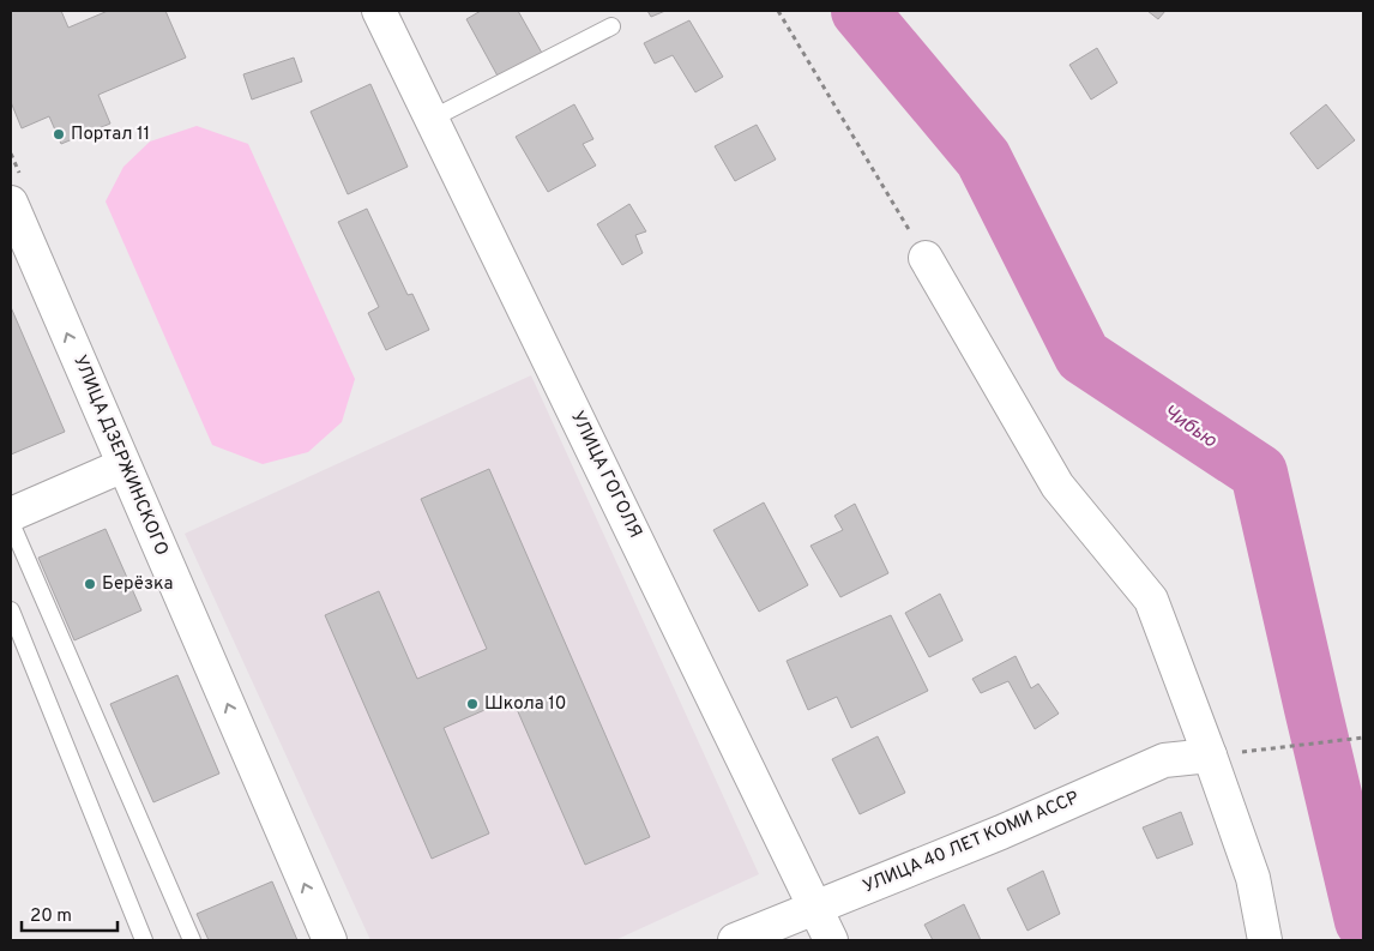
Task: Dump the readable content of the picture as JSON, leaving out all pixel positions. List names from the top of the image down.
{
  "streets": {
    "street": ["УЛИЦА ДЗЕРЖИНСКОГО", "УЛИЦА ГОГОЛЯ", "УЛИЦА 40 ЛЕТ КОМИ АССР"]
  },
  "crossings": [
    ["УЛИЦА ГОГОЛЯ", "УЛИЦА 40 ЛЕТ КОМИ АССР"]
  ],
  "one_way": ["УЛИЦА ДЗЕРЖИНСКОГО"],
  "water": ["Чибью"],
  "places": ["Портал 11", "Берёзка", "Школа 10"],
  "scale_bar": "20 m"
}
